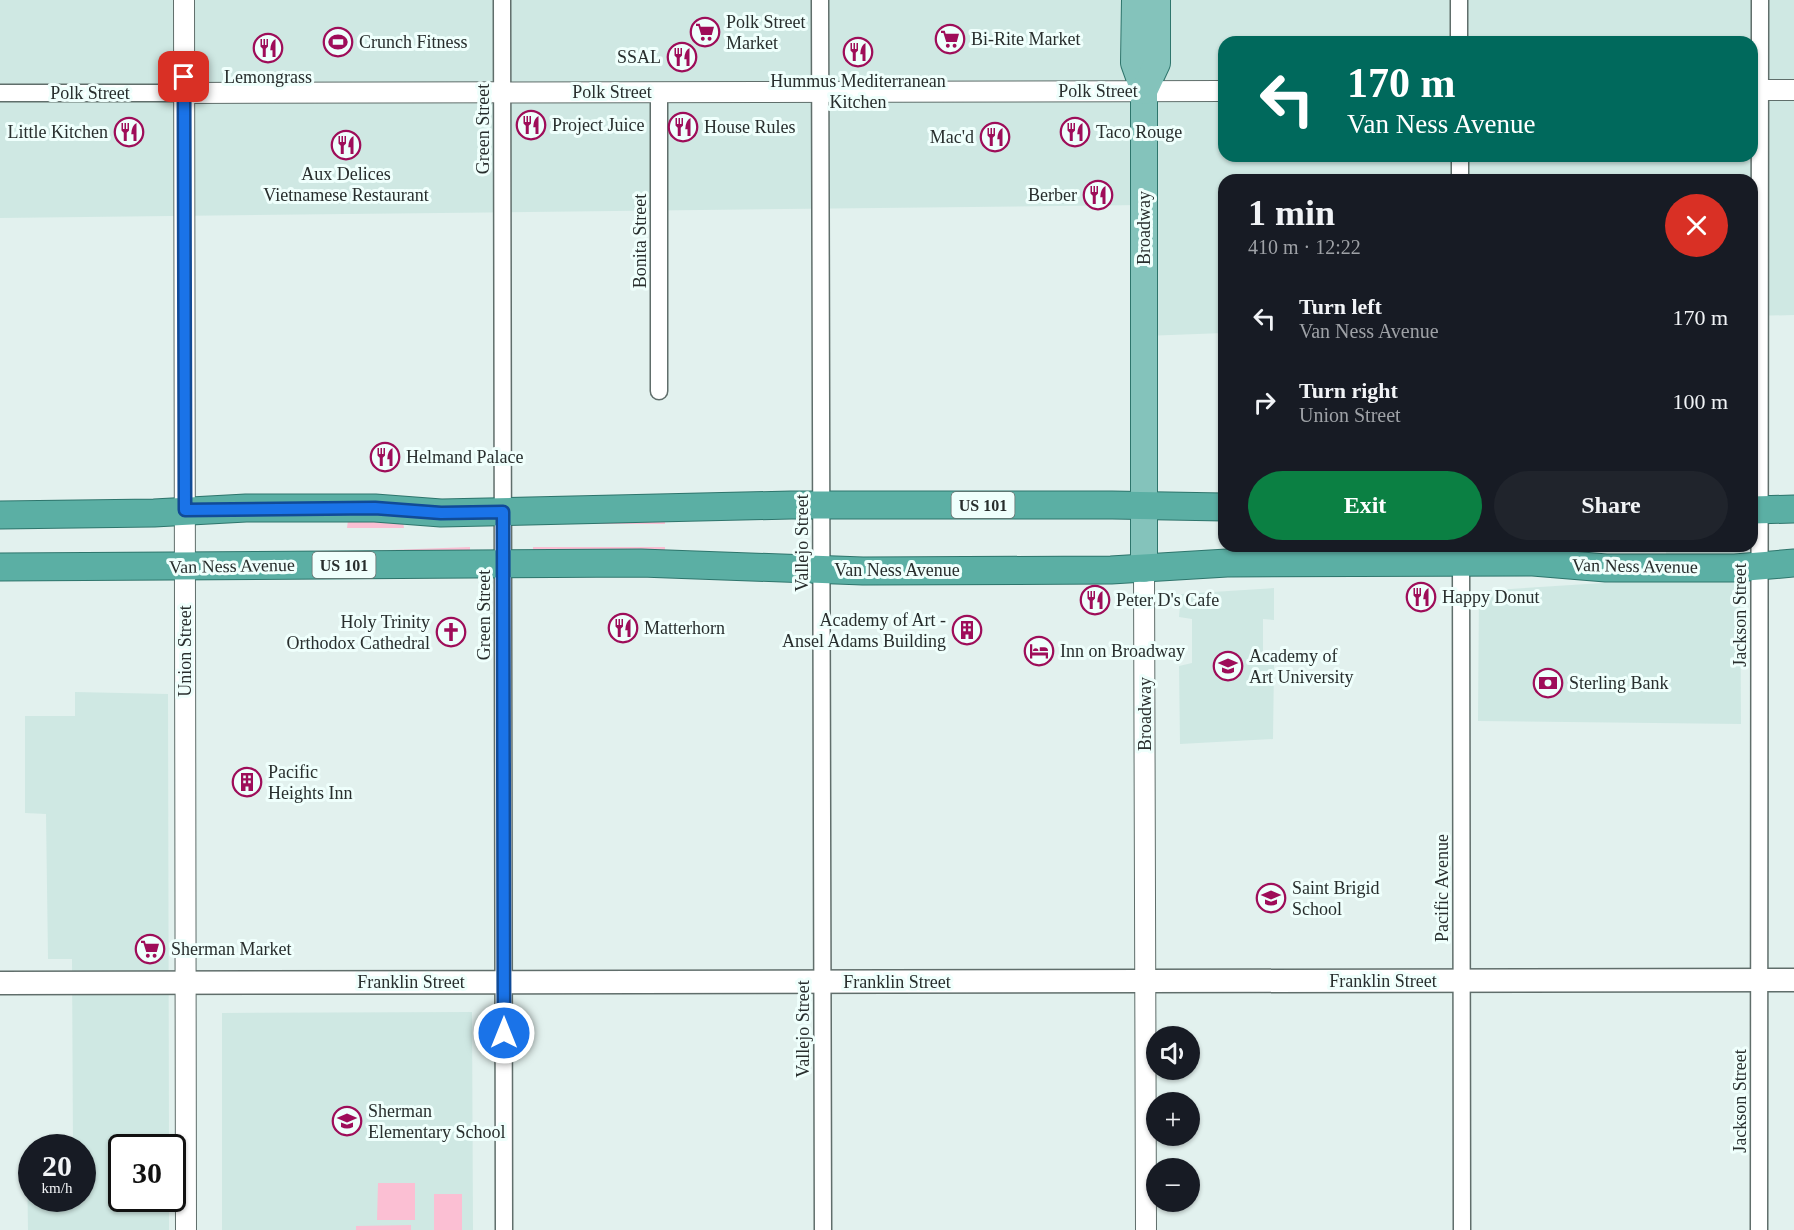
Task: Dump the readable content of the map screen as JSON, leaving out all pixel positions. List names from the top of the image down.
{
  "streets": {
    "highway": ["US 101", "Van Ness Avenue"],
    "main road": ["Broadway", "Franklin Street"],
    "street": [
      "Polk Street",
      "Green Street",
      "Bonita Street",
      "Vallejo Street",
      "Jackson Street",
      "Union Street",
      "Pacific Avenue"
    ]
  },
  "crossings": [
    ["Polk Street", "Green Street"],
    ["Polk Street", "Broadway"],
    ["Polk Street", "Bonita Street"],
    ["Polk Street", "Vallejo Street"],
    ["Polk Street", "Union Street"],
    ["Green Street", "US 101"],
    ["Green Street", "Van Ness Avenue"],
    ["Green Street", "Franklin Street"],
    ["Broadway", "US 101"],
    ["Broadway", "Van Ness Avenue"],
    ["Broadway", "Franklin Street"],
    ["US 101", "Vallejo Street"],
    ["US 101", "Union Street"],
    ["Vallejo Street", "Van Ness Avenue"],
    ["Vallejo Street", "Franklin Street"],
    ["Van Ness Avenue", "Jackson Street"],
    ["Van Ness Avenue", "Union Street"],
    ["Van Ness Avenue", "Pacific Avenue"],
    ["Jackson Street", "Franklin Street"],
    ["Union Street", "Franklin Street"],
    ["Pacific Avenue", "Franklin Street"]
  ],
  "places": {
    "supermarket": ["Polk Street Market", "Bi-Rite Market", "Sherman Market"],
    "sports": ["Crunch Fitness"],
    "restaurant": [
      "Lemongrass",
      "Hummus Mediterranean Kitchen",
      "SSAL",
      "Project Juice",
      "House Rules",
      "Little Kitchen",
      "Taco Rouge",
      "Mac'd",
      "Aux Delices Vietnamese Restaurant",
      "Berber",
      "Helmand Palace",
      "Happy Donut",
      "Peter D's Cafe",
      "Matterhorn"
    ],
    "building": ["Academy of Art - Ansel Adams Building", "Pacific Heights Inn"],
    "church": ["Holy Trinity Orthodox Cathedral"],
    "hotel": ["Inn on Broadway"],
    "school or university": ["Academy of Art University", "Saint Brigid School", "Sherman Elementary School"],
    "bank": ["Sterling Bank"]
  },
  "page": {
    "turn": ["170 m", "Van Ness Avenue"],
    "heading": ["1 min", "410 m · 12:22"],
    "list": [
      {
        "name": "Turn left",
        "note": "Van Ness Avenue",
        "value": "170 m"
      },
      {
        "name": "Turn right",
        "note": "Union Street",
        "value": "100 m"
      }
    ],
    "buttons": ["Exit", "Share"],
    "map_buttons": ["+", "−"],
    "speed": "20 km/h",
    "limit": "30"
  }
}
